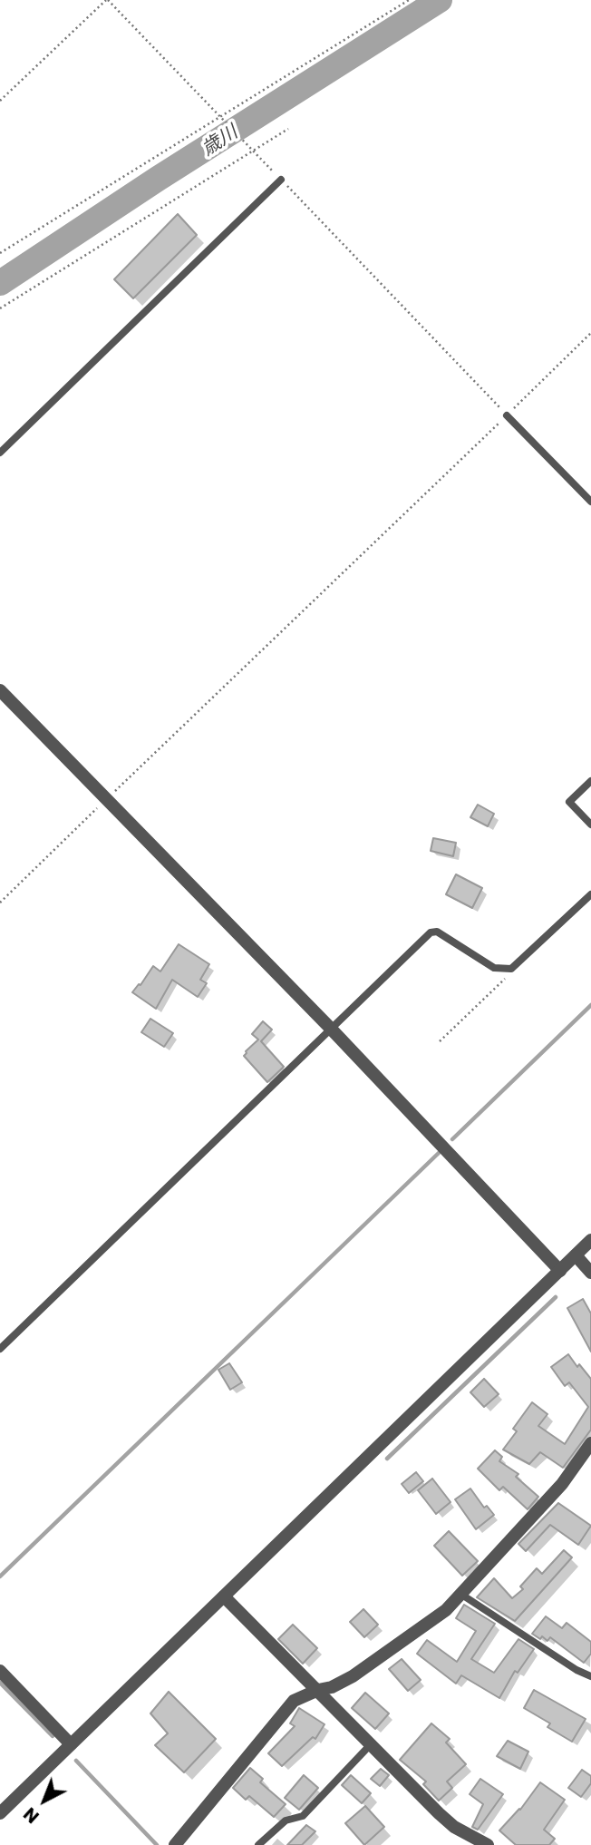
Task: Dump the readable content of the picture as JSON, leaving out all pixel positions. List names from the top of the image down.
{
  "water": ["歳川"],
  "north": "bottom left"
}
